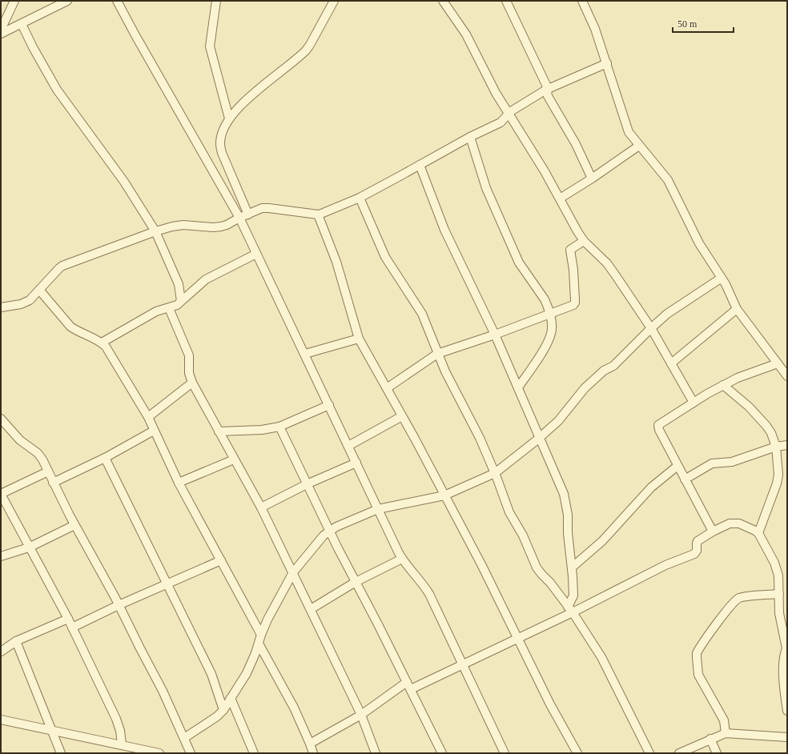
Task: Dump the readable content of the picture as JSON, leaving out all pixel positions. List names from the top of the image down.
{
  "scale_bar": "50 m"
}
